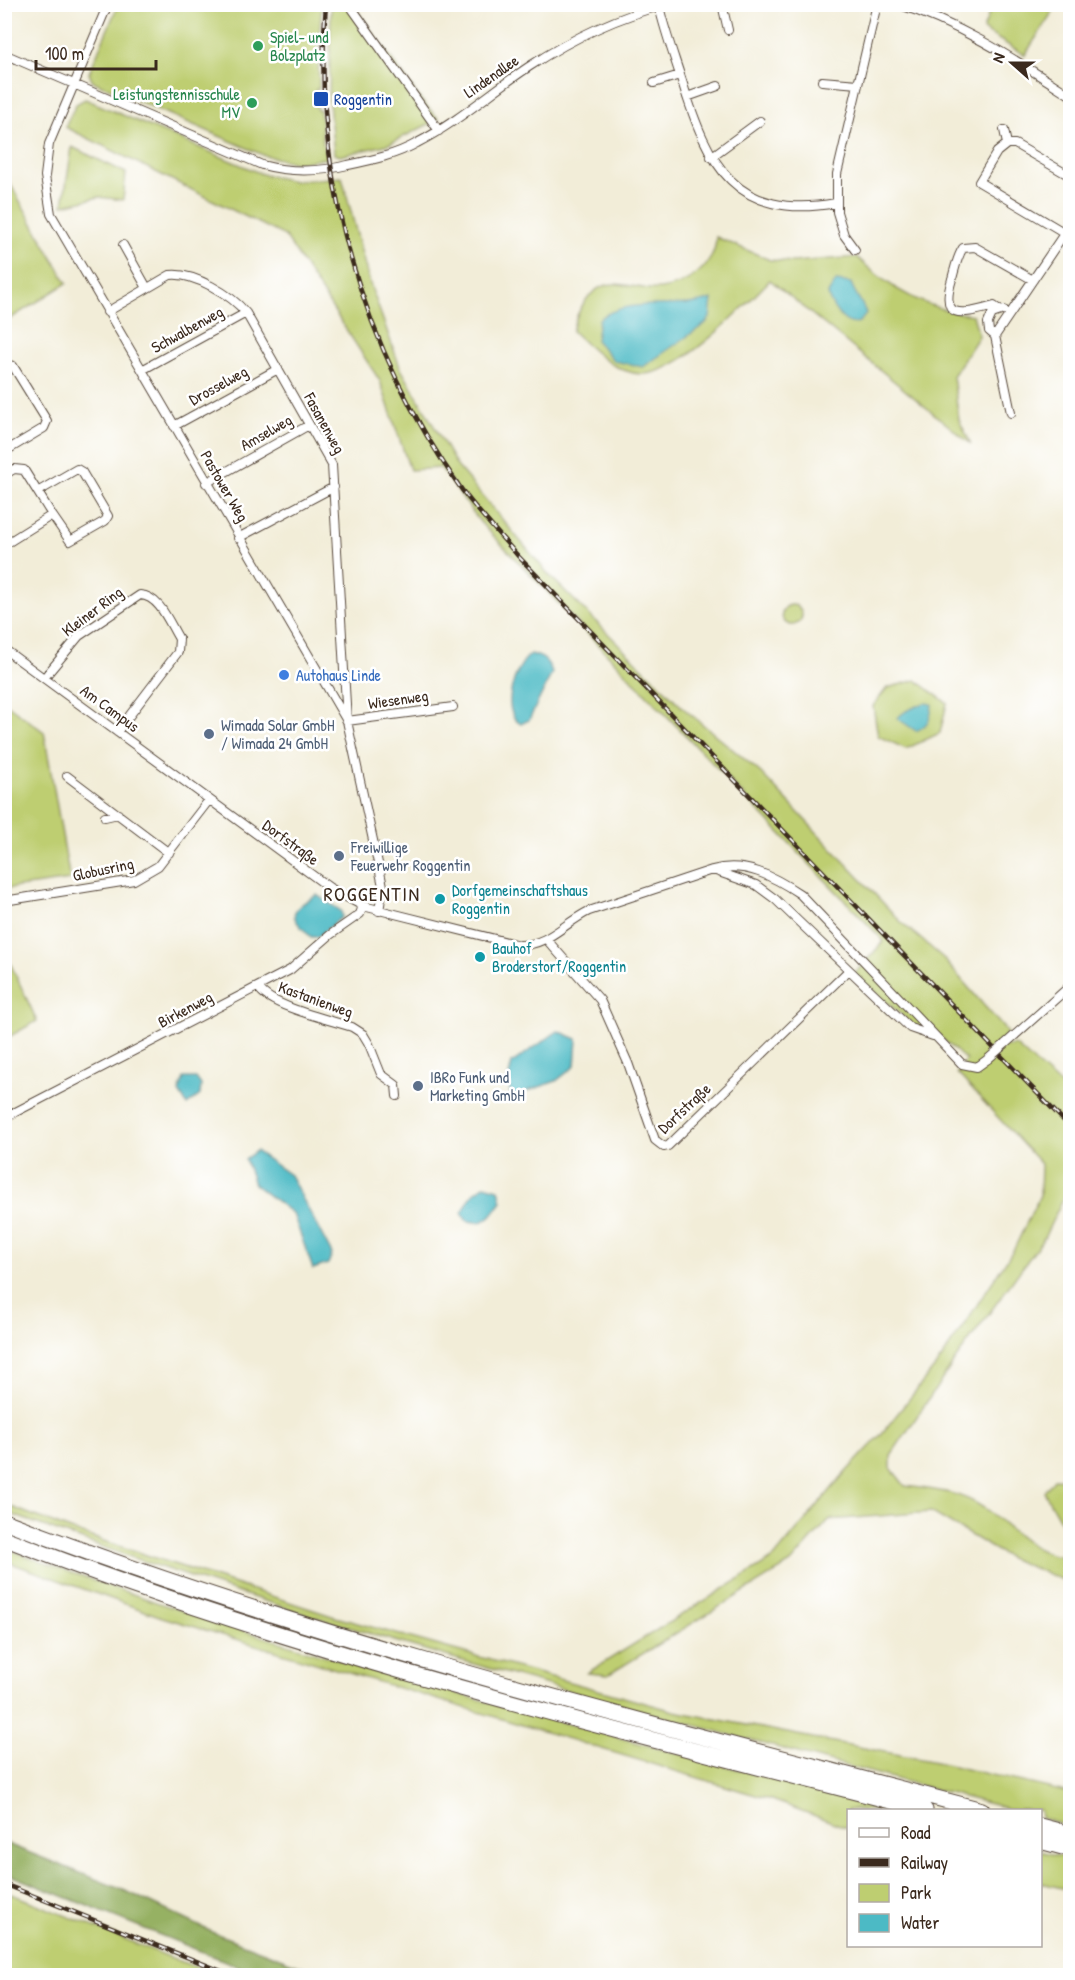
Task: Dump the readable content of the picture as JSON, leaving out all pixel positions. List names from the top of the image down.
{
  "streets": {
    "street": [
      "Lindenallee",
      "Schwalbenweg",
      "Drosselweg",
      "Fasanenweg",
      "Amselweg",
      "Pastower Weg",
      "Kleiner Ring",
      "Wiesenweg",
      "Am Campus",
      "Dorfstraße",
      "Globusring",
      "Kastanienweg",
      "Birkenweg"
    ]
  },
  "crossings": [
    ["Lindenallee", "Pastower Weg"],
    ["Schwalbenweg", "Fasanenweg"],
    ["Schwalbenweg", "Pastower Weg"],
    ["Drosselweg", "Fasanenweg"],
    ["Drosselweg", "Pastower Weg"],
    ["Fasanenweg", "Amselweg"],
    ["Fasanenweg", "Pastower Weg"],
    ["Fasanenweg", "Wiesenweg"],
    ["Amselweg", "Pastower Weg"],
    ["Pastower Weg", "Wiesenweg"],
    ["Pastower Weg", "Dorfstraße"],
    ["Kleiner Ring", "Am Campus"],
    ["Am Campus", "Dorfstraße"],
    ["Dorfstraße", "Globusring"],
    ["Dorfstraße", "Birkenweg"],
    ["Kastanienweg", "Birkenweg"]
  ],
  "districts": ["ROGGENTIN"],
  "places": {
    "other": [
      "Spiel- und Bolzplatz",
      "Leistungstennisschule MV",
      "Autohaus Linde",
      "Wimada Solar GmbH / Wimada 24 GmbH",
      "Freiwillige Feuerwehr Roggentin",
      "Dorfgemeinschaftshaus Roggentin",
      "Bauhof Broderstorf/Roggentin",
      "IBRo Funk und Marketing GmbH"
    ],
    "transit": ["Roggentin"]
  },
  "legend": [
    "Road",
    "Railway",
    "Park",
    "Water"
  ],
  "scale_bar": "100 m",
  "north": "left"
}
